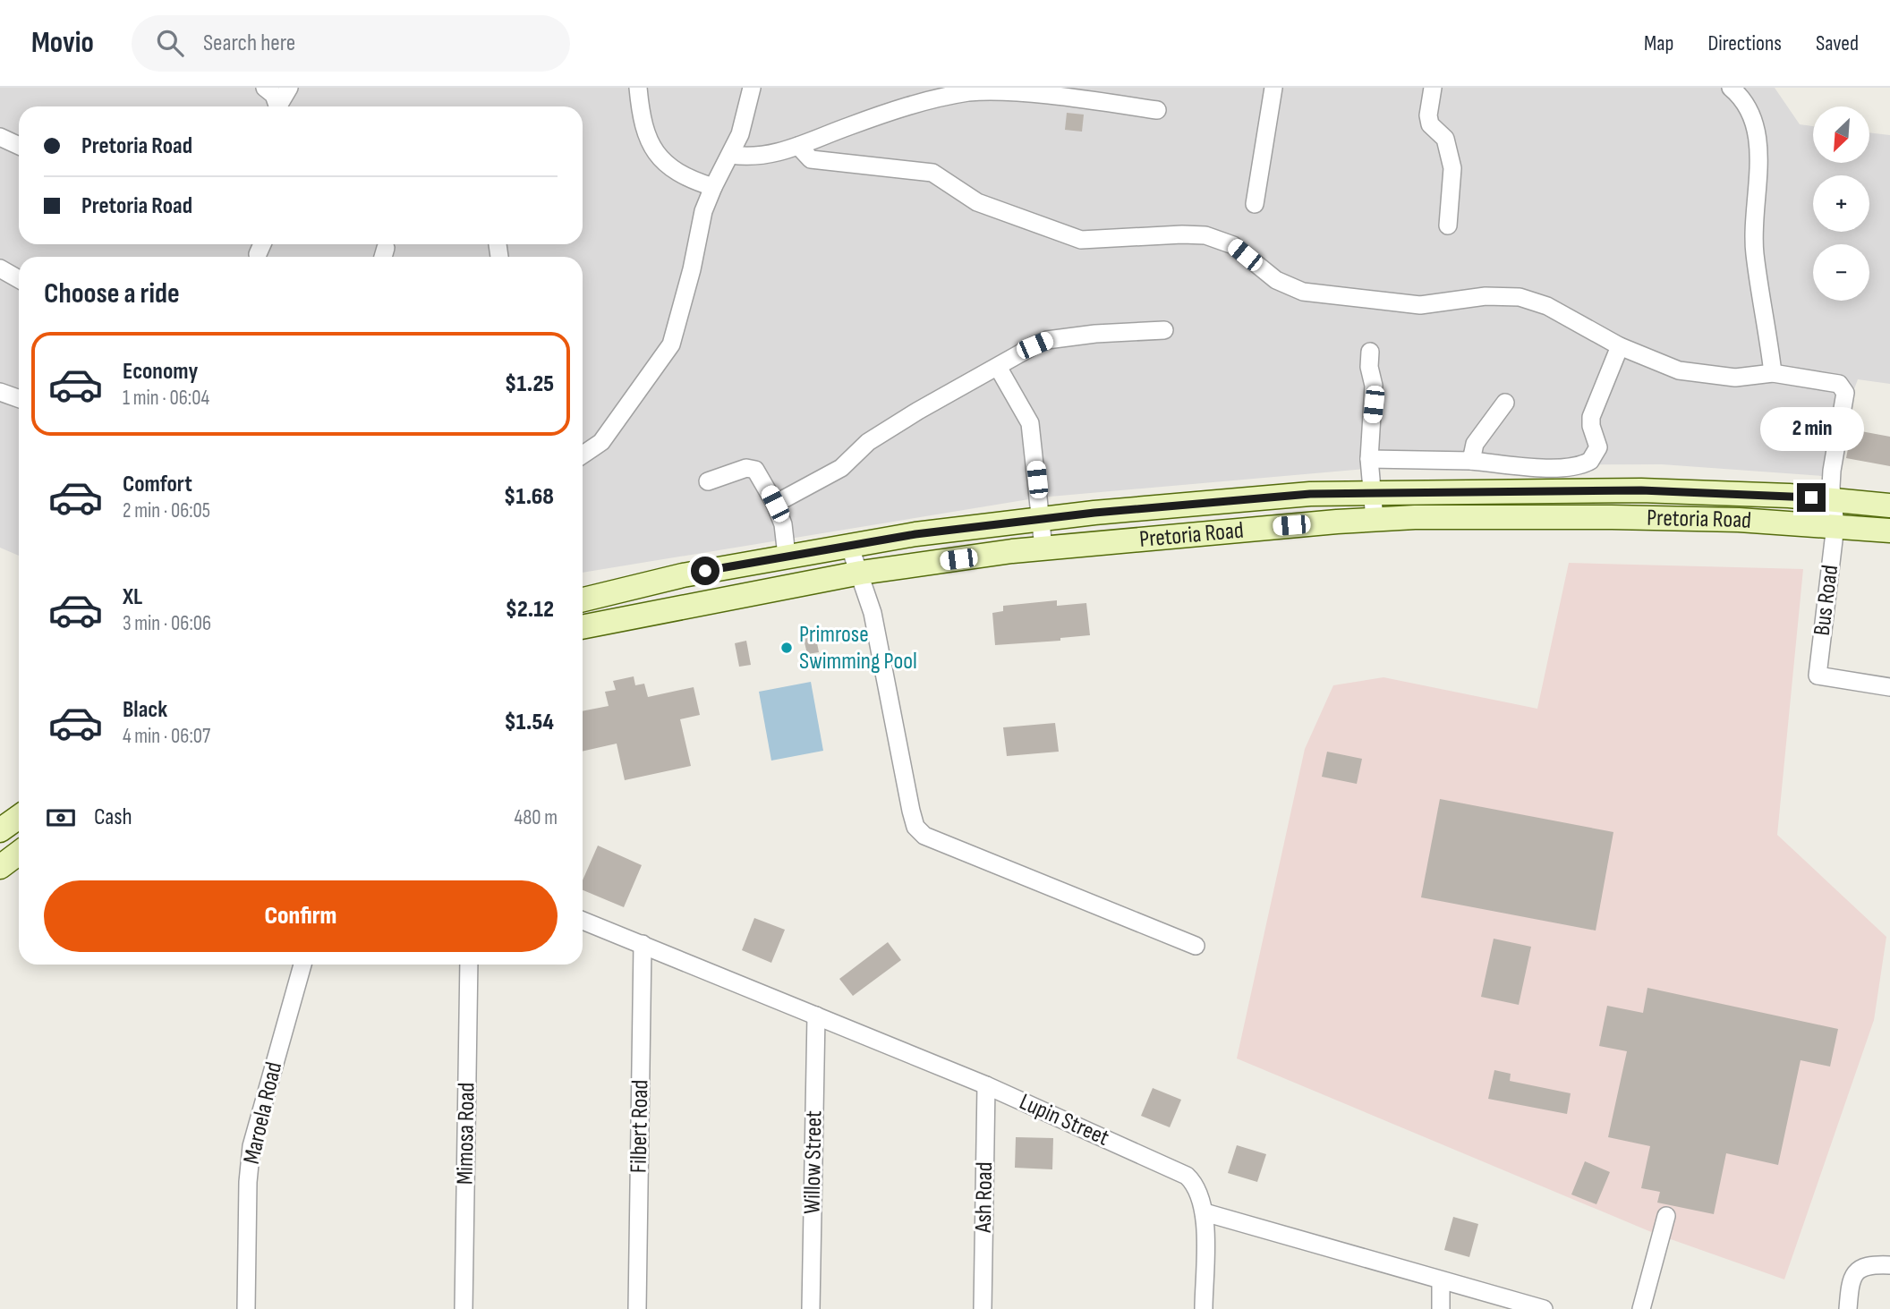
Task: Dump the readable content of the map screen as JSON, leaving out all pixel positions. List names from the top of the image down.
{
  "streets": {
    "main road": ["Pretoria Road"],
    "street": [
      "Bus Road",
      "Maroela Road",
      "Lupin Street",
      "Filbert Road",
      "Mimosa Road",
      "Willow Street",
      "Ash Road"
    ]
  },
  "crossings": [
    ["Pretoria Road", "Bus Road"],
    ["Lupin Street", "Filbert Road"],
    ["Lupin Street", "Willow Street"],
    ["Lupin Street", "Ash Road"]
  ],
  "places": ["Primrose Swimming Pool"],
  "north": "bottom left",
  "page": {
    "header": "Movio",
    "search": "Search here",
    "nav": ["Map", "Directions", "Saved"],
    "map_buttons": ["+", "−"],
    "banner": ["Pretoria Road", "Pretoria Road"],
    "heading": "Choose a ride",
    "list": [
      {
        "name": "Economy",
        "note": "1 min · 06:04",
        "value": "$1.25"
      },
      {
        "name": "Comfort",
        "note": "2 min · 06:05",
        "value": "$1.68"
      },
      {
        "name": "XL",
        "note": "3 min · 06:06",
        "value": "$2.12"
      },
      {
        "name": "Black",
        "note": "4 min · 06:07",
        "value": "$1.54"
      }
    ],
    "bubble": "2 min",
    "pay": ["Cash", "480 m"],
    "buttons": "Confirm"
  }
}
